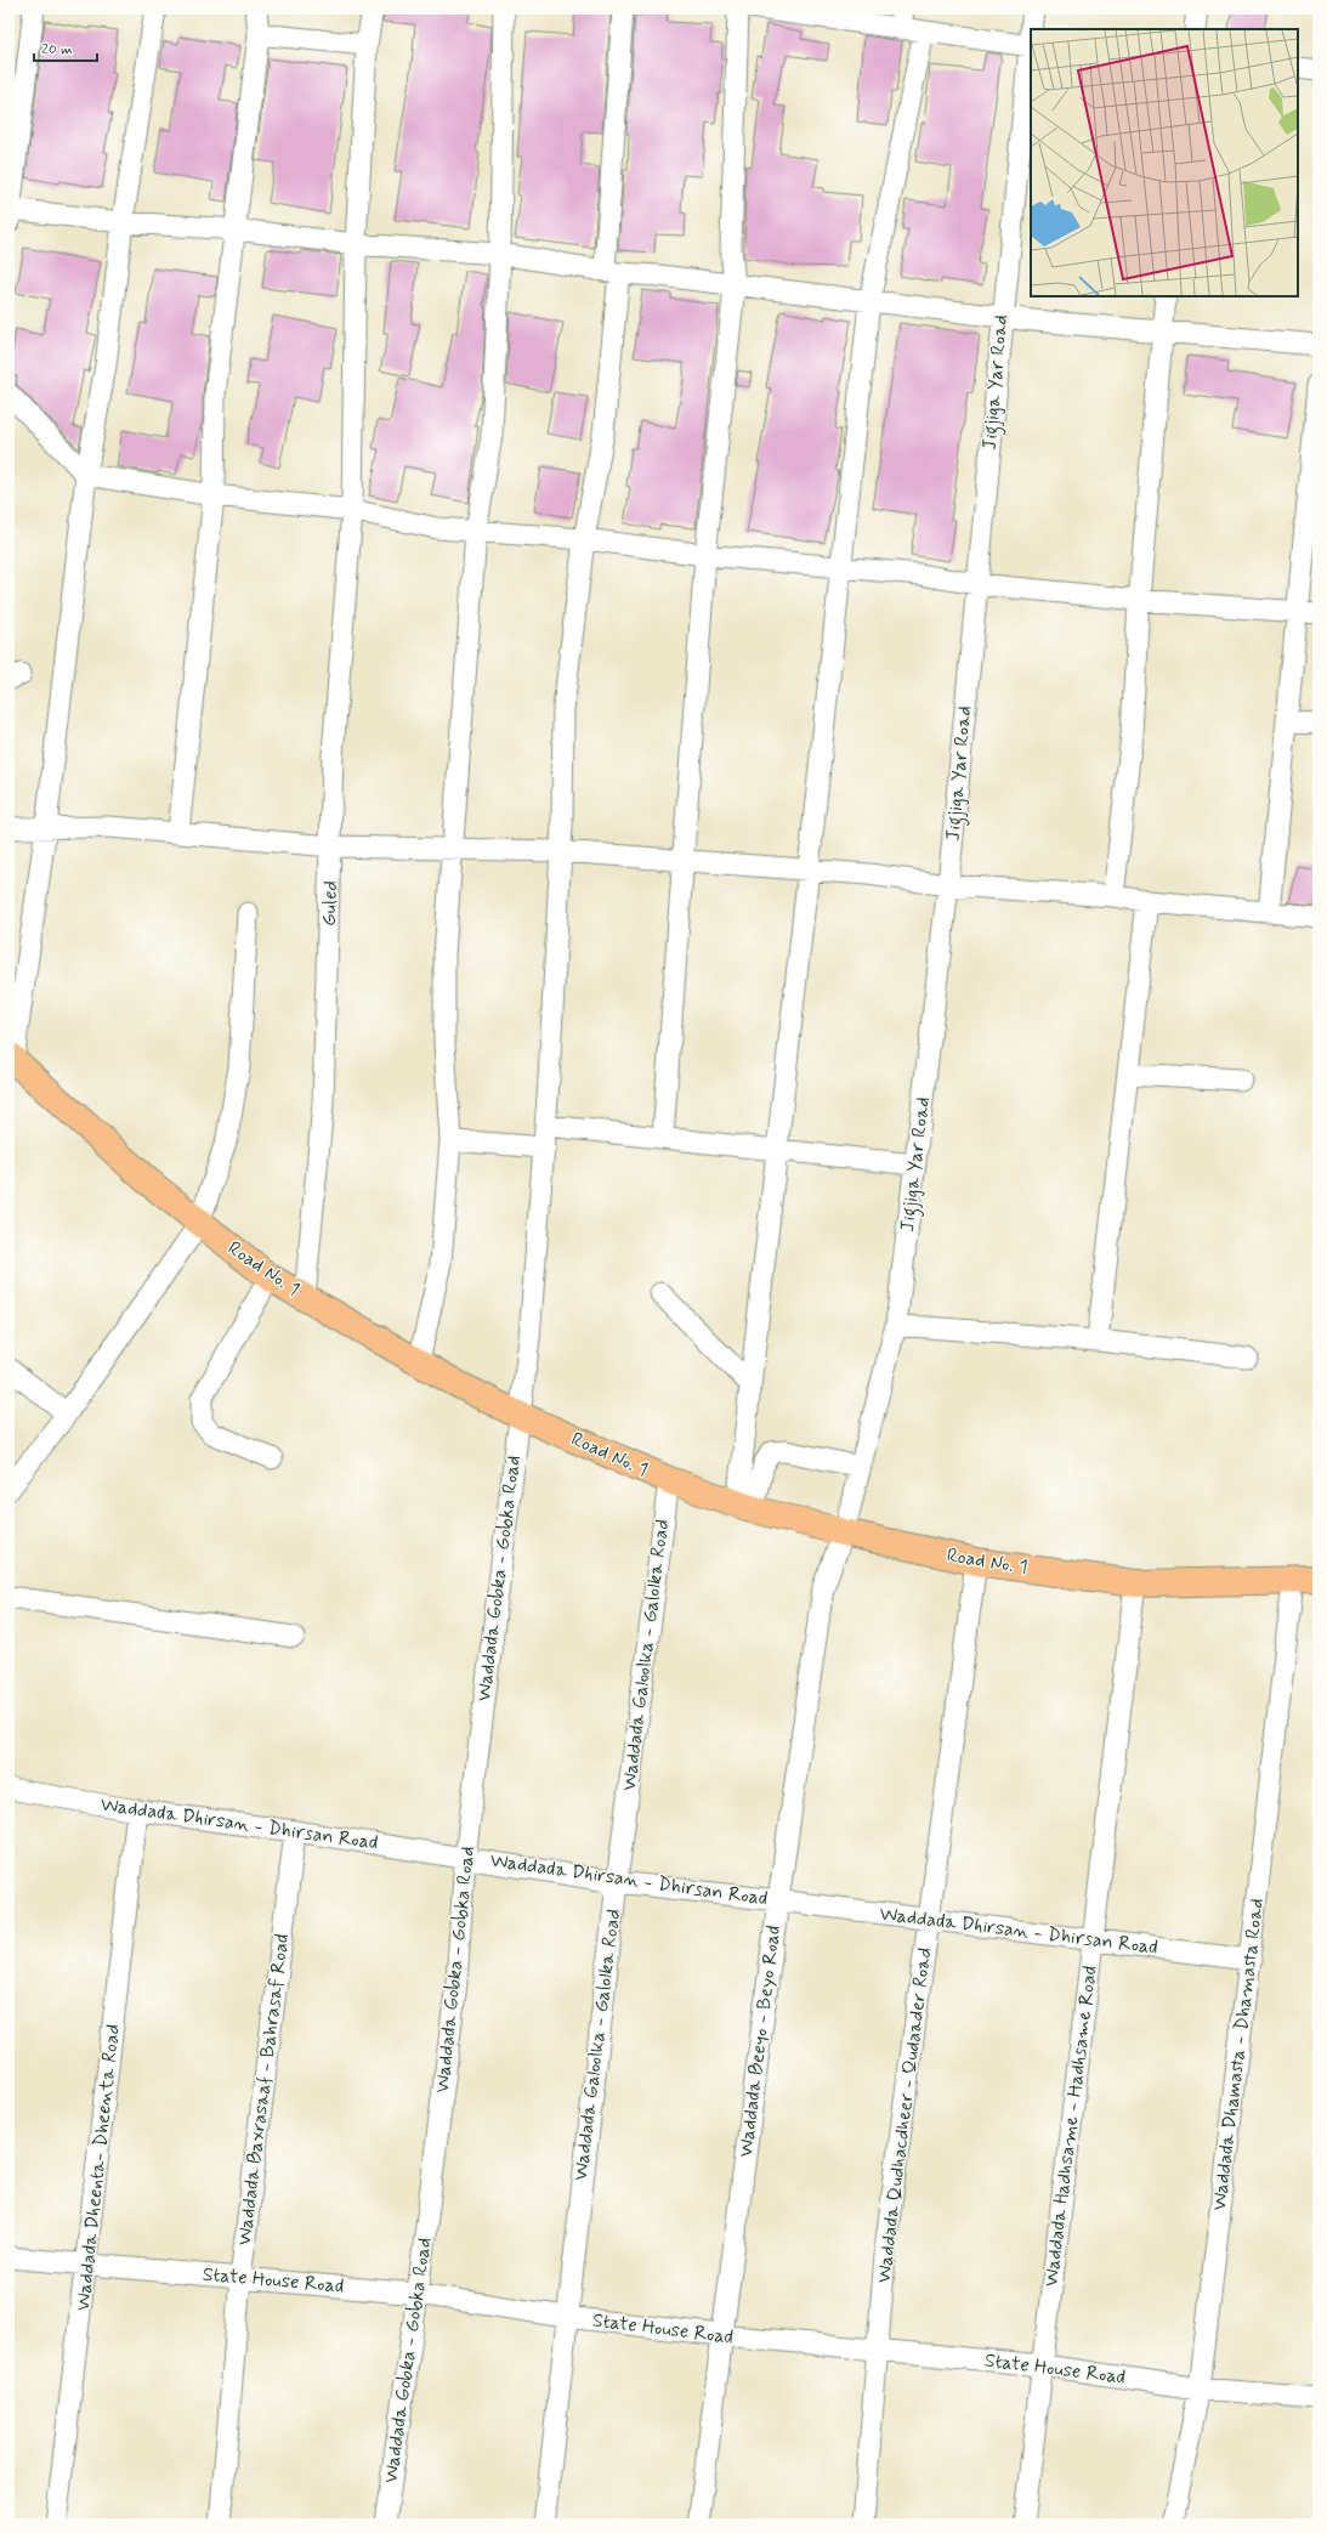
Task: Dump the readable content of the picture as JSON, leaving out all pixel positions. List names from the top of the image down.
{
  "streets": {
    "highway": ["Road No. 1"],
    "street": [
      "Jigjiga Yar Road",
      "Guled",
      "Waddada Gobka - Gobka Road",
      "Waddada Galoolka - Galolka Road",
      "Waddada Dhirsan - Dhirsan Road",
      "Waddada Beeyo - Beyo Road",
      "Waddada Dhamasta - Dhamasta Road",
      "Waddada Baxrasaaf - Bahrasaf Road",
      "Waddada Qudhacdheer - Qudaader Road",
      "Waddada Hadhsame - Hadhsame Road",
      "Waddada Dheenta- Dheenta Road",
      "State House Road"
    ]
  },
  "crossings": [
    ["Jigjiga Yar Road", "Road No. 1"],
    ["Jigjiga Yar Road", "Waddada Beeyo - Beyo Road"],
    ["Guled", "Road No. 1"],
    ["Road No. 1", "Waddada Gobka - Gobka Road"],
    ["Road No. 1", "Waddada Galoolka - Galolka Road"],
    ["Road No. 1", "Waddada Beeyo - Beyo Road"],
    ["Road No. 1", "Waddada Dhamasta - Dhamasta Road"],
    ["Road No. 1", "Waddada Qudhacdheer - Qudaader Road"],
    ["Road No. 1", "Waddada Hadhsame - Hadhsame Road"],
    ["Waddada Gobka - Gobka Road", "Waddada Dhirsan - Dhirsan Road"],
    ["Waddada Gobka - Gobka Road", "State House Road"],
    ["Waddada Galoolka - Galolka Road", "Waddada Dhirsan - Dhirsan Road"],
    ["Waddada Galoolka - Galolka Road", "State House Road"],
    ["Waddada Dhirsan - Dhirsan Road", "Waddada Beeyo - Beyo Road"],
    ["Waddada Dhirsan - Dhirsan Road", "Waddada Dhamasta - Dhamasta Road"],
    ["Waddada Dhirsan - Dhirsan Road", "Waddada Baxrasaaf - Bahrasaf Road"],
    ["Waddada Dhirsan - Dhirsan Road", "Waddada Qudhacdheer - Qudaader Road"],
    ["Waddada Dhirsan - Dhirsan Road", "Waddada Hadhsame - Hadhsame Road"],
    ["Waddada Dhirsan - Dhirsan Road", "Waddada Dheenta- Dheenta Road"],
    ["Waddada Beeyo - Beyo Road", "State House Road"],
    ["Waddada Dhamasta - Dhamasta Road", "State House Road"],
    ["Waddada Baxrasaaf - Bahrasaf Road", "State House Road"],
    ["Waddada Qudhacdheer - Qudaader Road", "State House Road"],
    ["Waddada Hadhsame - Hadhsame Road", "State House Road"],
    ["Waddada Dheenta- Dheenta Road", "State House Road"]
  ],
  "scale_bar": "20 m"
}
